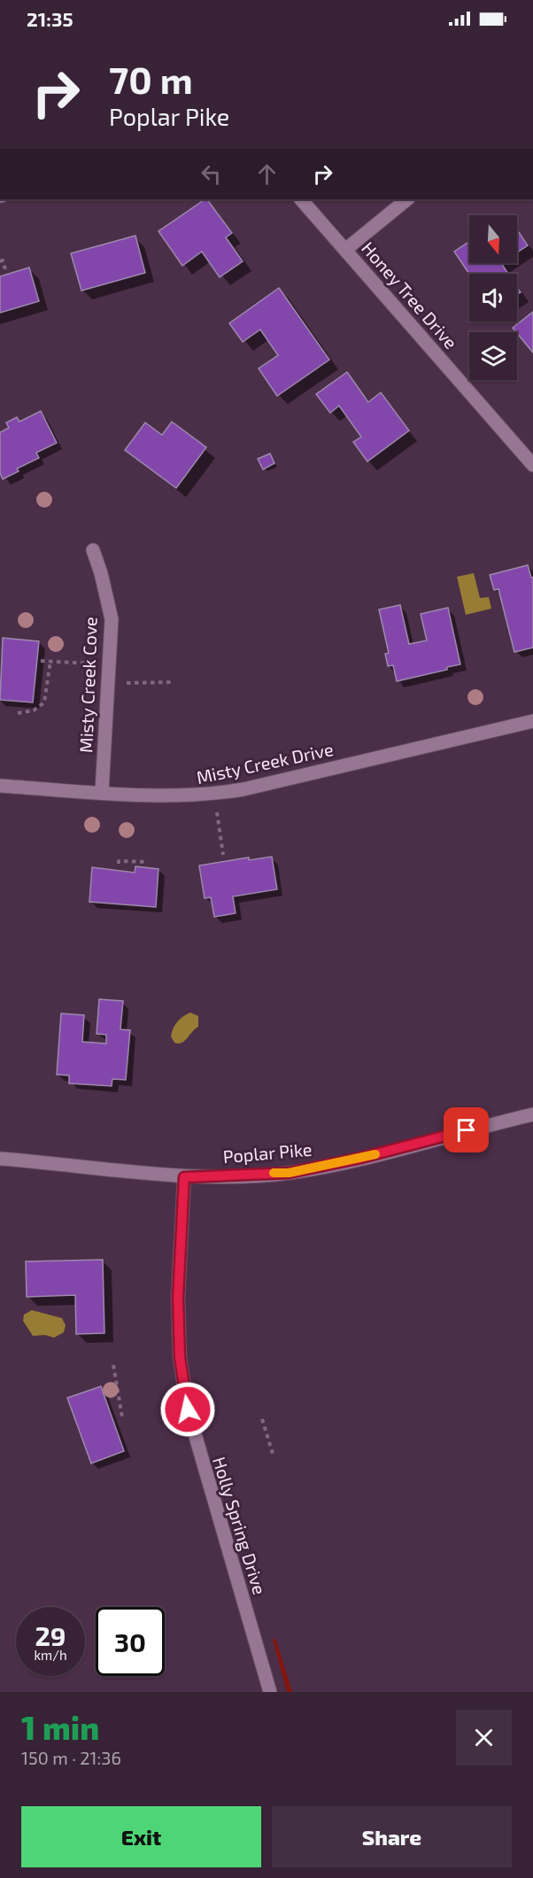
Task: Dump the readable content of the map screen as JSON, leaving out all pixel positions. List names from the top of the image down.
{
  "streets": {
    "street": [
      "Honey Tree Drive",
      "Misty Creek Cove",
      "Misty Creek Drive",
      "Poplar Pike",
      "Holly Spring Drive"
    ]
  },
  "crossings": [
    ["Misty Creek Cove", "Misty Creek Drive"],
    ["Poplar Pike", "Holly Spring Drive"]
  ],
  "north": "bottom",
  "page": {
    "status": "21:35",
    "turn": ["70 m", "Poplar Pike"],
    "speed": "29 km/h",
    "limit": "30",
    "heading": ["1 min", "150 m · 21:36"],
    "buttons": ["Exit", "Share"]
  }
}
